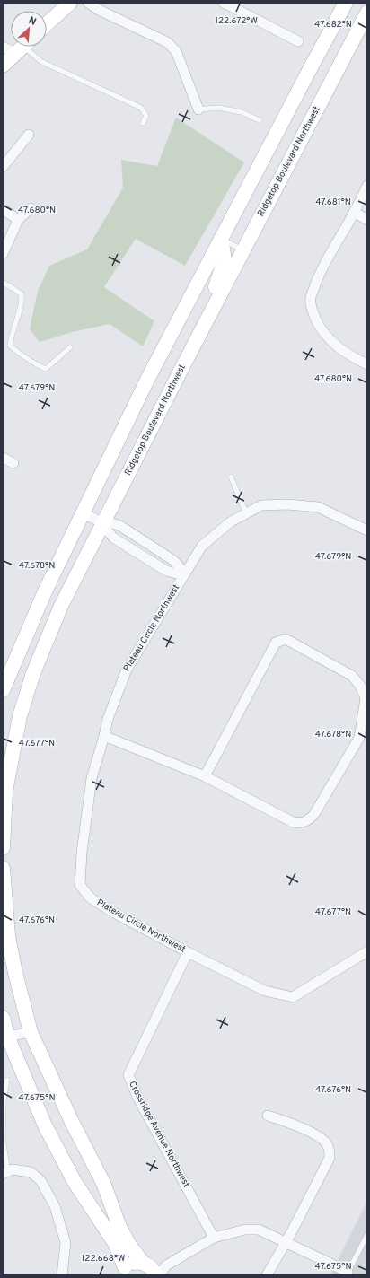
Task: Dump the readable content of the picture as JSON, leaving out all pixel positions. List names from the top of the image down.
{
  "streets": {
    "main road": ["Ridgetop Boulevard Northwest"],
    "street": ["Plateau Circle Northwest", "Crossridge Avenue Northwest"]
  },
  "crossings": [
    ["Ridgetop Boulevard Northwest", "Plateau Circle Northwest"],
    ["Plateau Circle Northwest", "Crossridge Avenue Northwest"]
  ],
  "north": "top right",
  "coordinates": [
    "122.672°W",
    "47.682°N",
    "47.681°N",
    "47.680°N",
    "47.679°N",
    "47.678°N",
    "47.677°N",
    "47.676°N",
    "47.675°N",
    "122.668°W"
  ]
}
